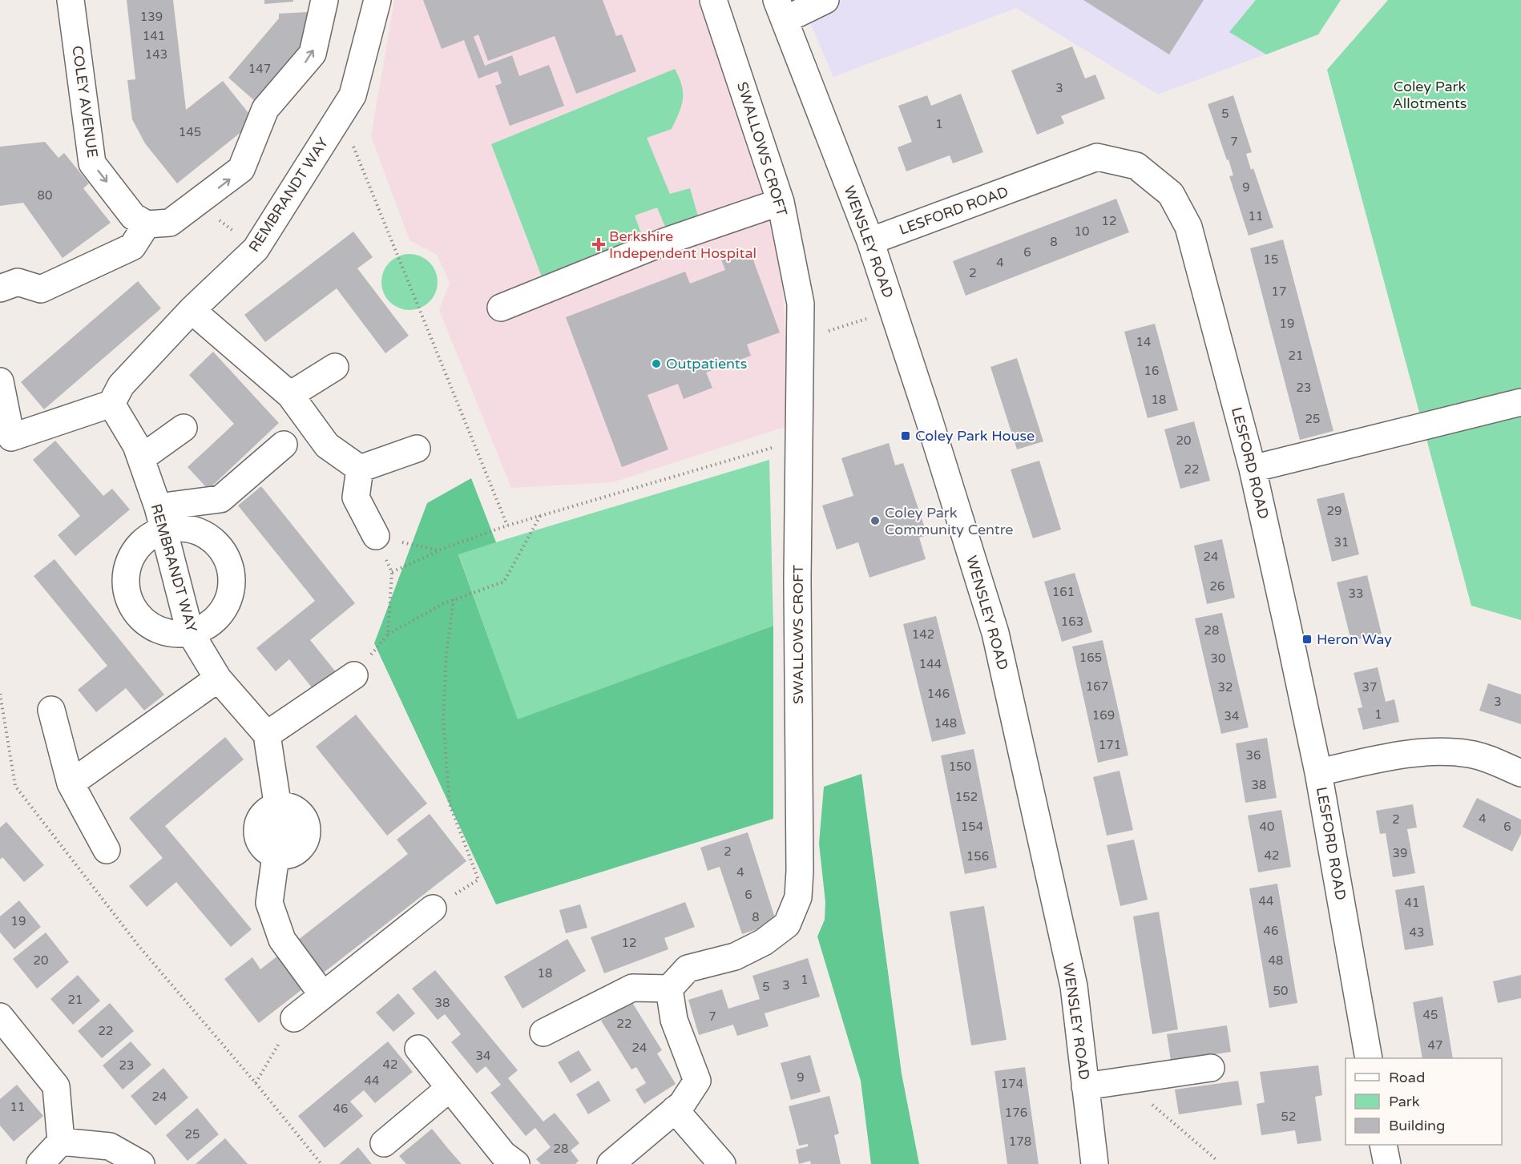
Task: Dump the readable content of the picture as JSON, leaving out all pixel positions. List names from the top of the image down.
{
  "streets": {
    "street": [
      "COLEY AVENUE",
      "SWALLOWS CROFT",
      "REMBRANDT WAY",
      "LESFORD ROAD",
      "WENSLEY ROAD"
    ]
  },
  "crossings": [
    ["LESFORD ROAD", "WENSLEY ROAD"]
  ],
  "one_way": ["COLEY AVENUE"],
  "parks": ["Coley Park Allotments"],
  "places": {
    "health": ["Berkshire Independent Hospital"],
    "other": ["Outpatients", "Coley Park Community Centre"],
    "transit": ["Coley Park House", "Heron Way"]
  },
  "house_numbers": [
    "139",
    "141",
    "143",
    "147",
    "3",
    "5",
    "1",
    "145",
    "7",
    "9",
    "80",
    "11",
    "12",
    "10",
    "8",
    "6",
    "15",
    "4",
    "2",
    "17",
    "19",
    "14",
    "21",
    "16",
    "23",
    "18",
    "25",
    "20",
    "22",
    "29",
    "31",
    "24",
    "26",
    "161",
    "33",
    "163",
    "28",
    "142",
    "165",
    "30",
    "144",
    "167",
    "32",
    "37",
    "146",
    "3",
    "1",
    "169",
    "34",
    "148",
    "171",
    "36",
    "150",
    "38",
    "152",
    "4",
    "2",
    "154",
    "40",
    "6",
    "2",
    "39",
    "42",
    "156",
    "4",
    "6",
    "44",
    "41",
    "8",
    "19",
    "46",
    "43",
    "12",
    "20",
    "48",
    "18",
    "1",
    "3",
    "5",
    "50",
    "21",
    "38",
    "45",
    "7",
    "22",
    "22",
    "47",
    "24",
    "34",
    "42",
    "23",
    "9",
    "44",
    "174",
    "24",
    "11",
    "46",
    "176",
    "52",
    "25",
    "178",
    "28"
  ],
  "legend": ["Road", "Park", "Building"]
}
